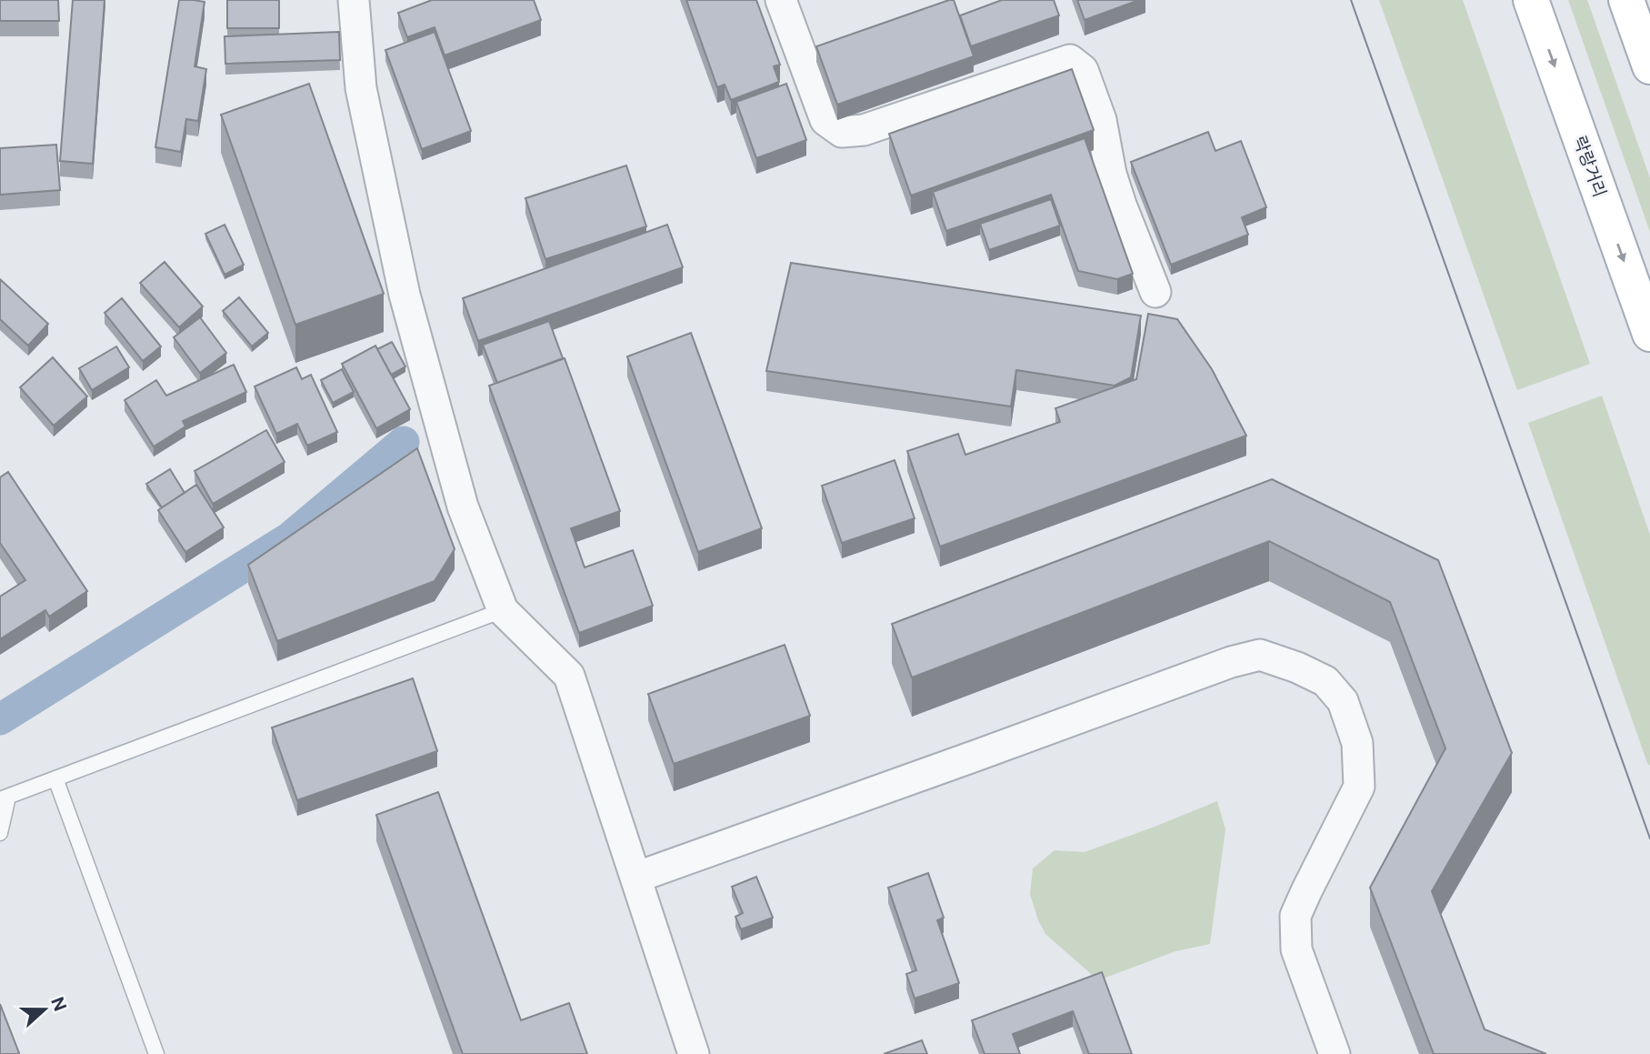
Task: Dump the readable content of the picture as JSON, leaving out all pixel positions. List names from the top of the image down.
{
  "streets": {
    "main road": ["락랑거리"]
  },
  "one_way": ["락랑거리"],
  "north": "right"
}
